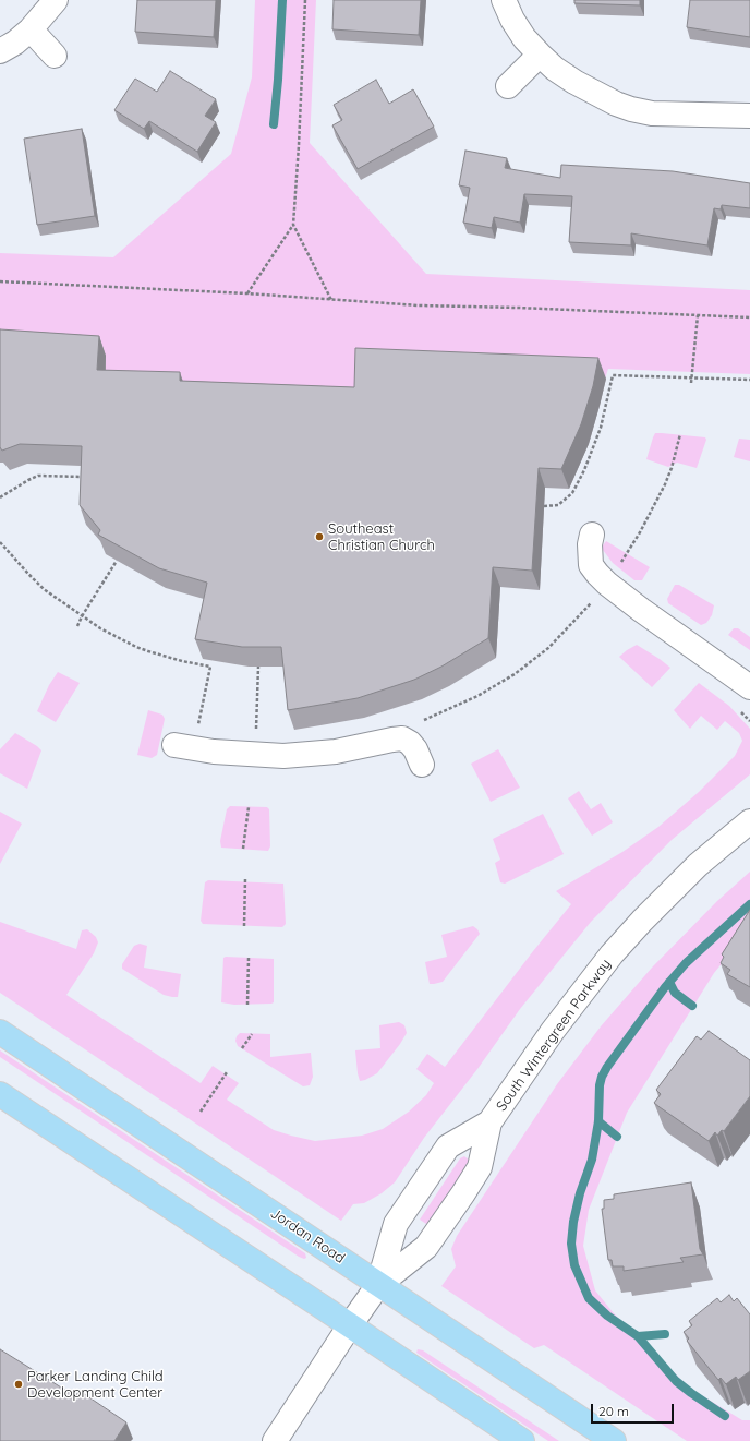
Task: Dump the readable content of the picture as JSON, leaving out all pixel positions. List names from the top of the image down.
{
  "streets": {
    "main road": ["Jordan Road"],
    "street": ["South Wintergreen Parkway"]
  },
  "crossings": [
    ["South Wintergreen Parkway", "Jordan Road"]
  ],
  "places": ["Southeast Christian Church", "Parker Landing Child Development Center"],
  "scale_bar": "20 m"
}
